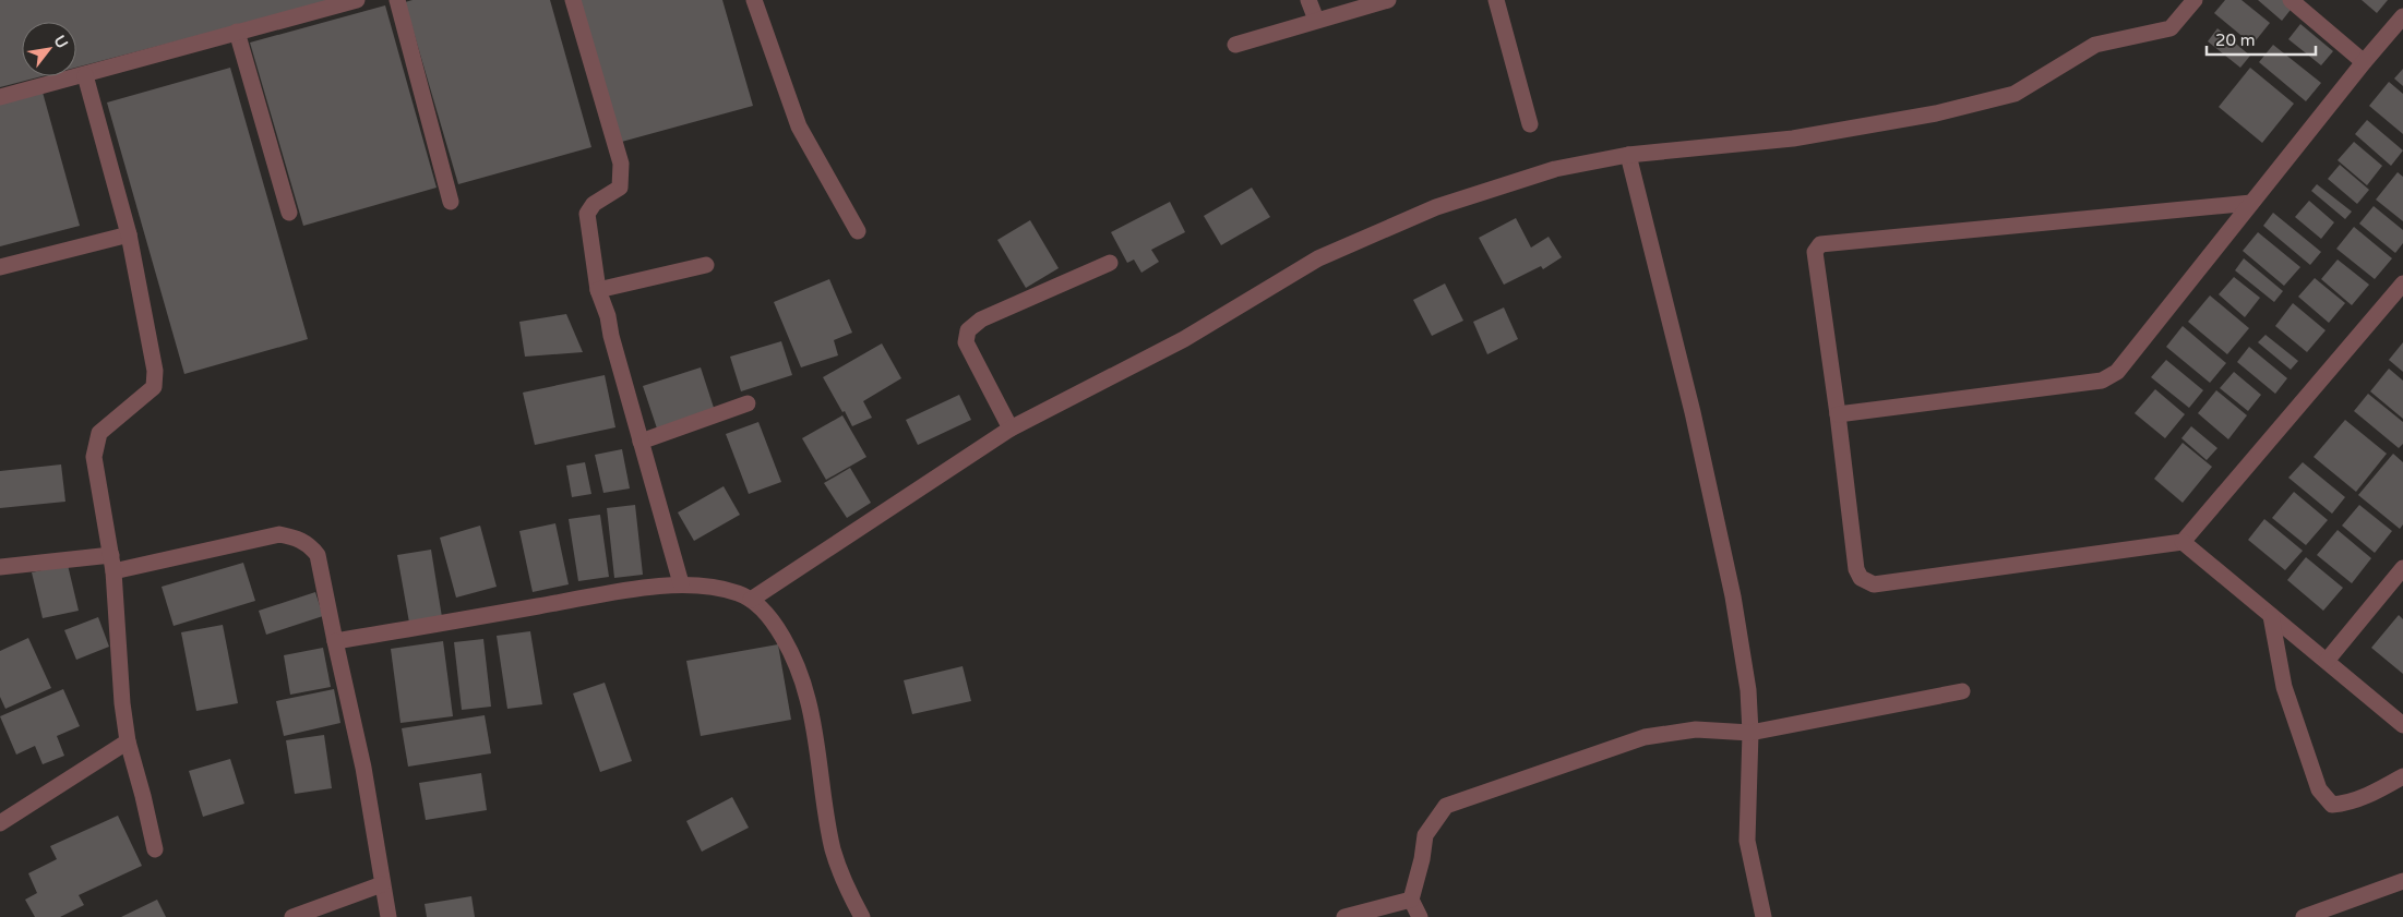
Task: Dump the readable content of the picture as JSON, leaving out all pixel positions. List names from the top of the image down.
{
  "scale_bar": "20 m",
  "north": "top right"
}
